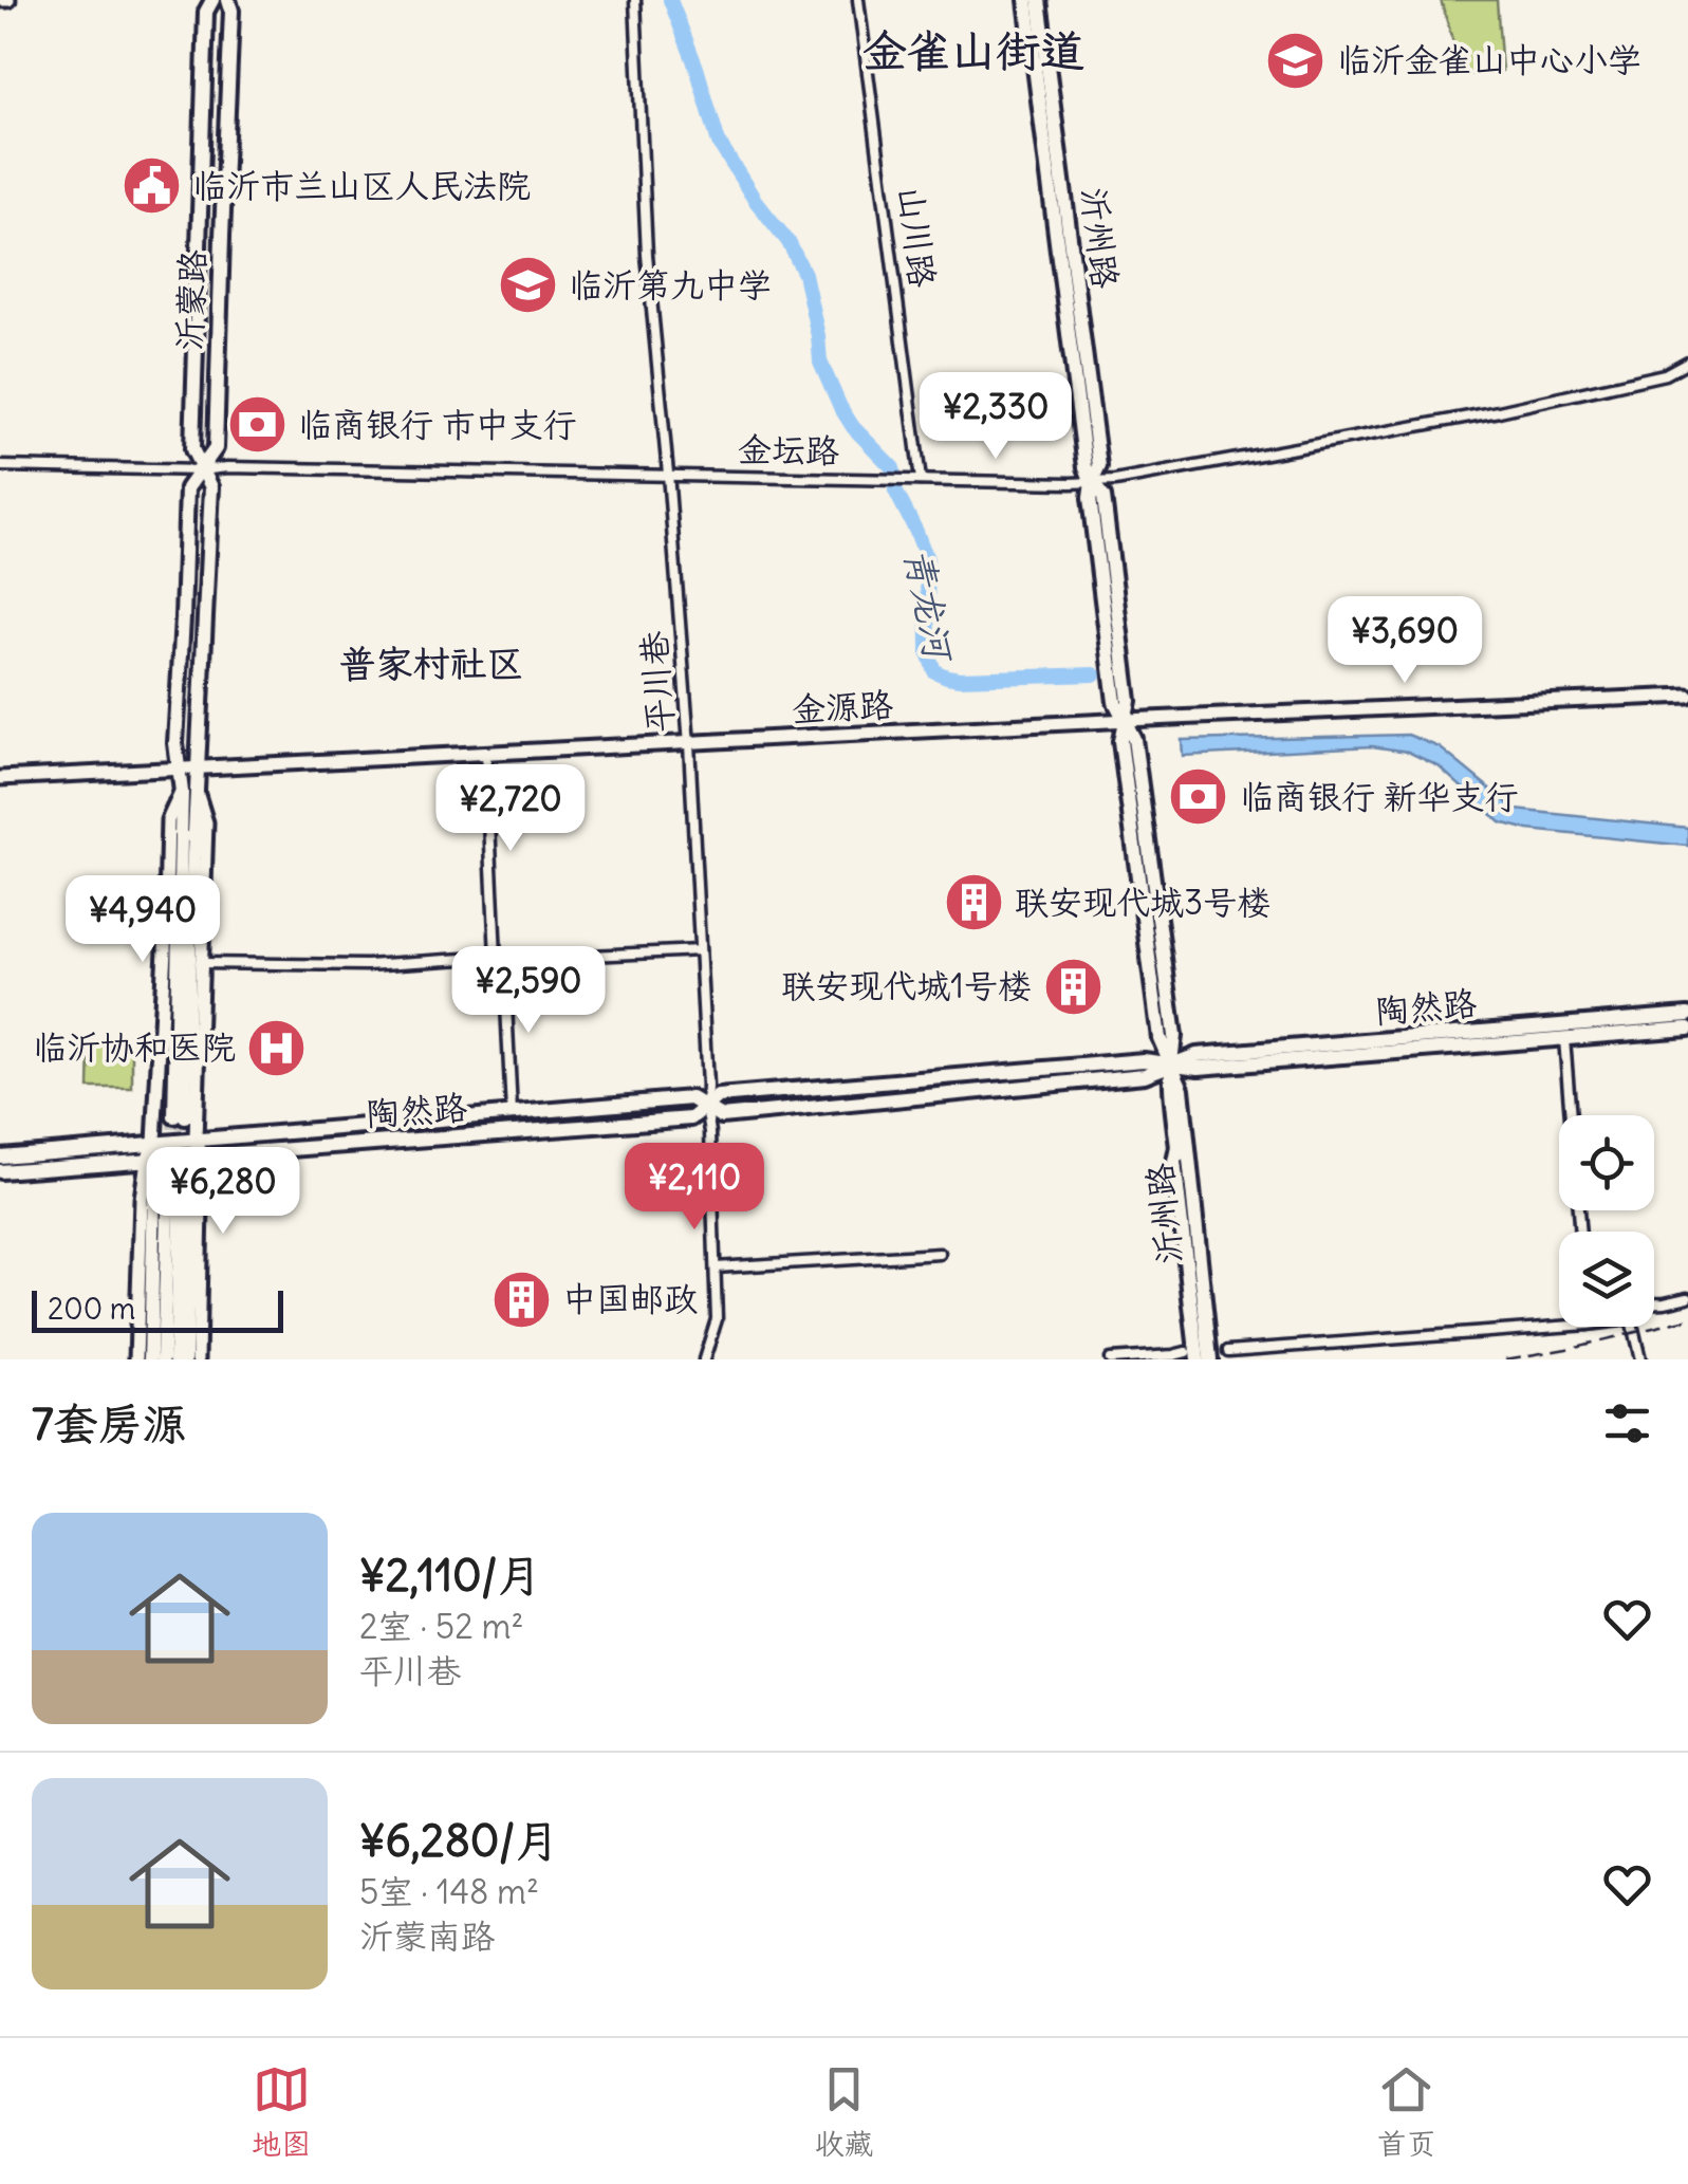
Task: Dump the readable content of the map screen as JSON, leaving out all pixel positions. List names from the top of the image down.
{
  "streets": {
    "main road": ["沂州路", "沂蒙路", "陶然路"],
    "street": [
      "山川路",
      "金坛路",
      "平川巷",
      "金源路"
    ]
  },
  "crossings": [
    ["山川路", "金坛路"],
    ["沂州路", "金坛路"],
    ["沂州路", "金源路"],
    ["沂州路", "陶然路"],
    ["沂蒙路", "金坛路"],
    ["沂蒙路", "金源路"],
    ["金坛路", "平川巷"],
    ["平川巷", "金源路"],
    ["平川巷", "陶然路"]
  ],
  "districts": ["金雀山街道", "普家村社区"],
  "water": ["青龙河"],
  "places": {
    "school or university": ["临沂金雀山中心小学", "临沂第九中学"],
    "public building": ["临沂市兰山区人民法院"],
    "bank": ["临商银行 市中支行", "临商银行 新华支行"],
    "building": ["联安现代城3号楼", "联安现代城1号楼", "中国邮政"],
    "hospital": ["临沂协和医院"]
  },
  "scale_bar": "200 m",
  "page": {
    "price": [
      "¥2,330",
      "¥3,690",
      "¥2,720",
      "¥4,940",
      "¥2,590",
      "¥2,110",
      "¥6,280"
    ],
    "scale": "200 m",
    "heading": "7套房源",
    "list": [
      {
        "name": "¥2,110/月",
        "note": "2室 · 52 m² · 平川巷"
      },
      {
        "name": "¥6,280/月",
        "note": "5室 · 148 m² · 沂蒙南路"
      }
    ],
    "tabs": ["地图", "收藏", "首页"]
  }
}
